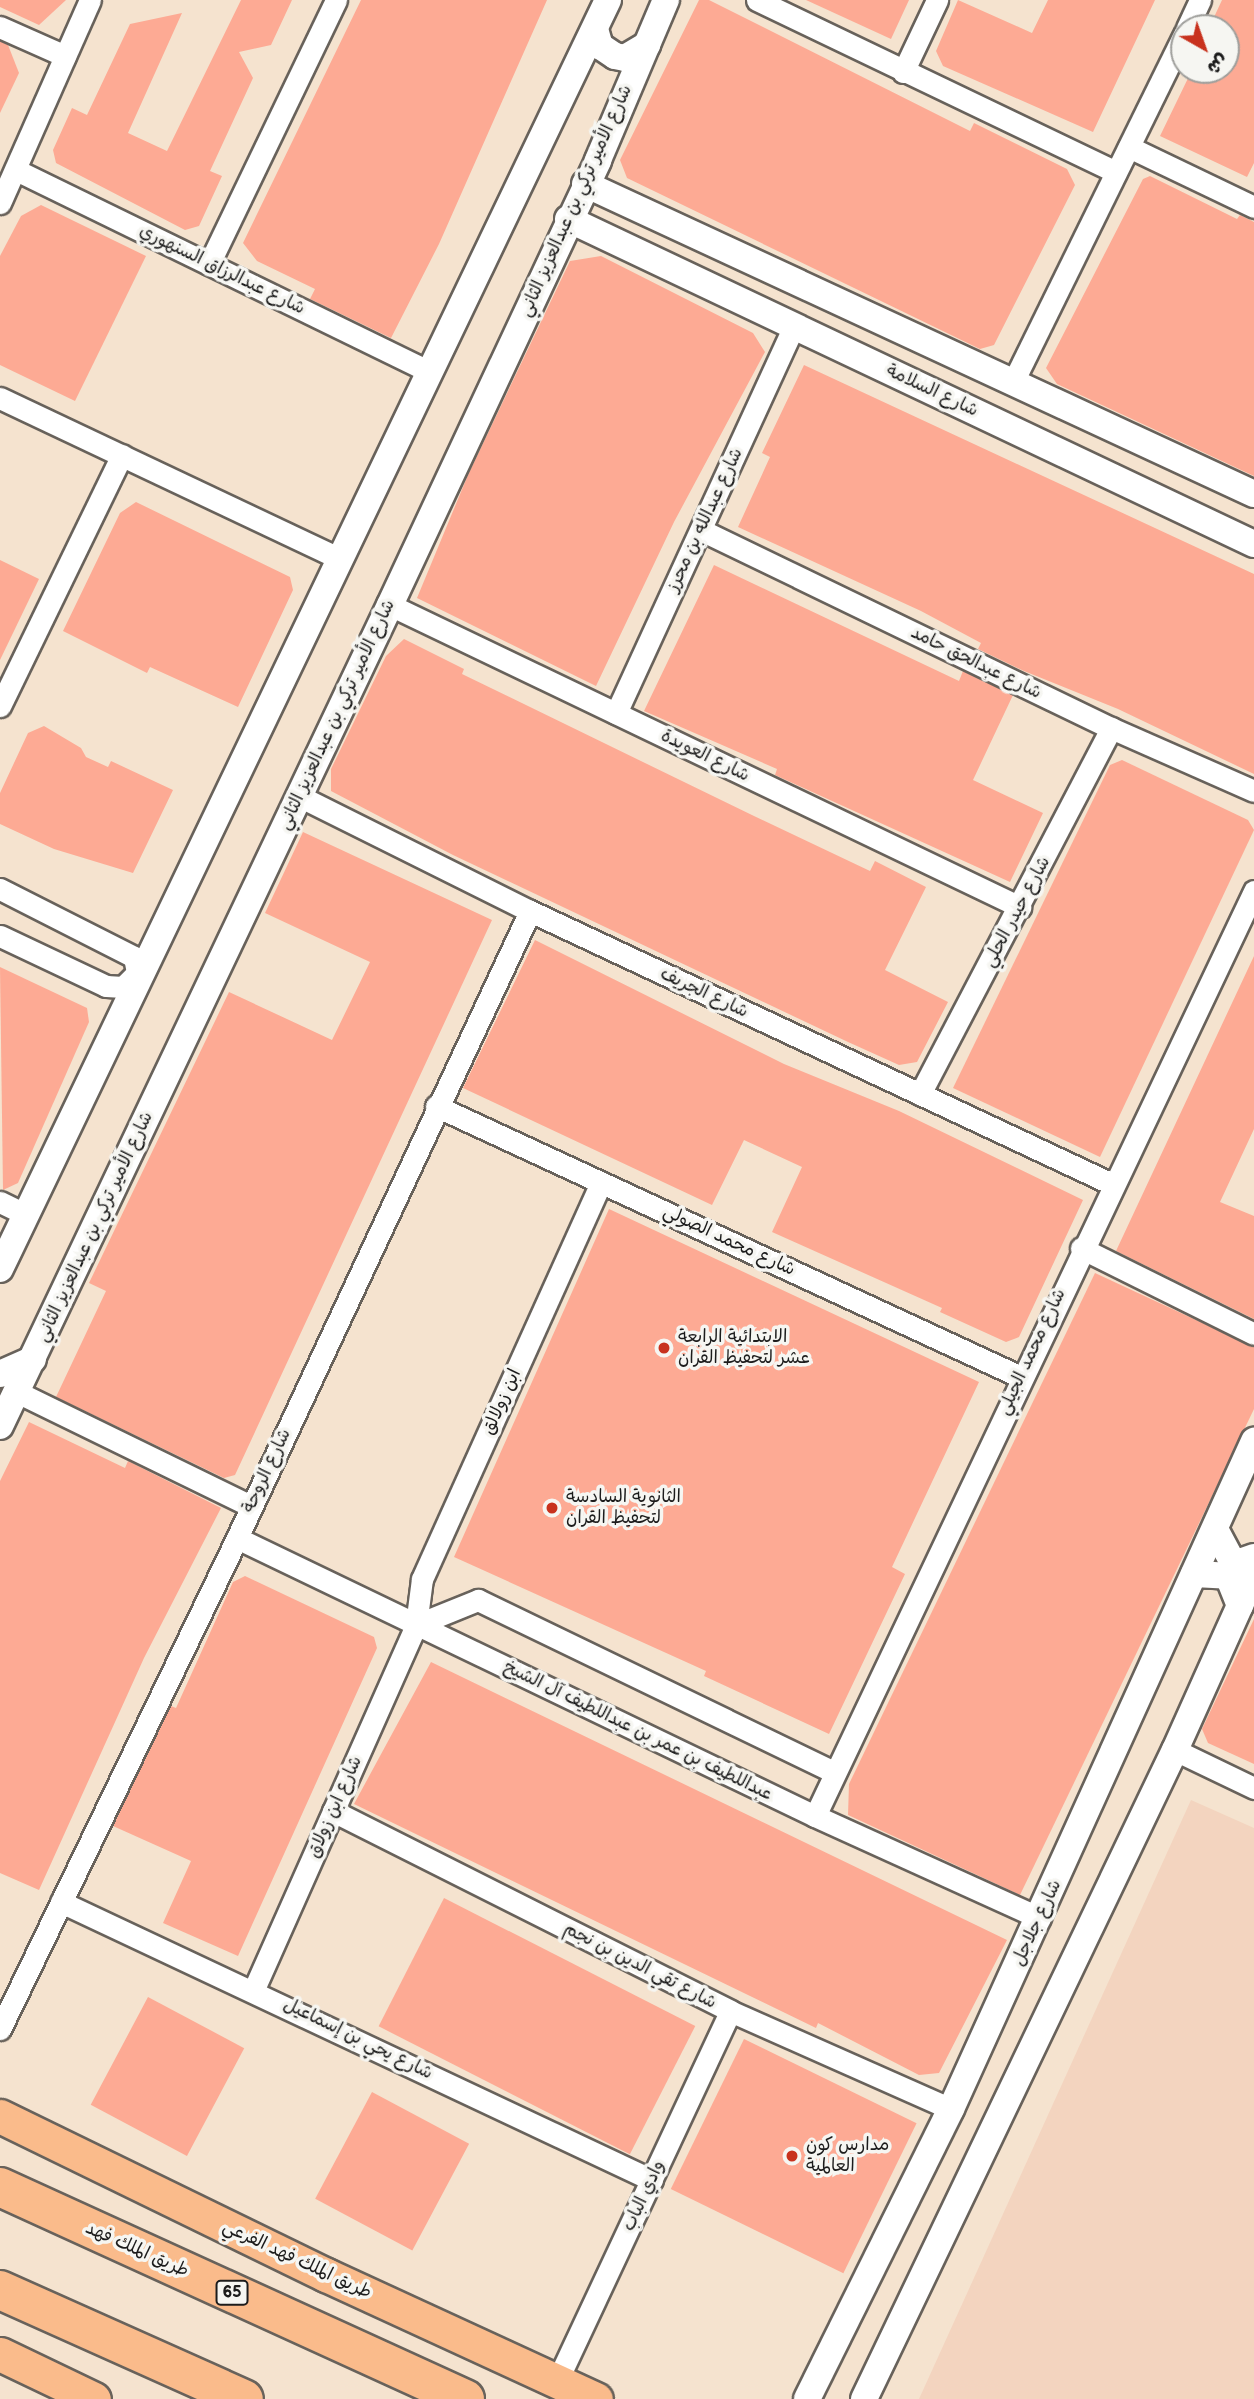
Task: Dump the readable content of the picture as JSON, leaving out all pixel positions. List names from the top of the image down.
{
  "streets": {
    "highway": ["طريق الملك فهد", "65"],
    "main road": ["طريق الملك فهد الفرعي"],
    "street": [
      "شارع الأمير تركي بن عبدالعزيز الثاني",
      "شارع عبدالرزاق السنهوري",
      "شارع السلامة",
      "شارع عبدالله بن محرز",
      "شارع عبدالحق حامد",
      "شارع العويدة",
      "شارع حيدر الحلي",
      "شارع الجريف",
      "شارع محمد الصولي",
      "شارع محمد الجيلي",
      "ابن زولالق",
      "شارع الروحة",
      "عبداللطيف بن عمر بن عبداللطيف آل الشيخ",
      "شارع ابن زولاق",
      "شارع جلاجل",
      "شارع تقي الدين بن نجم",
      "شارع يحي بن إسماعيل",
      "وادي الباب"
    ]
  },
  "crossings": [
    ["شارع الأمير تركي بن عبدالعزيز الثاني", "شارع السلامة"],
    ["شارع الأمير تركي بن عبدالعزيز الثاني", "شارع العويدة"],
    ["شارع الأمير تركي بن عبدالعزيز الثاني", "شارع الجريف"],
    ["شارع السلامة", "شارع عبدالله بن محرز"],
    ["شارع عبدالله بن محرز", "شارع عبدالحق حامد"],
    ["شارع عبدالله بن محرز", "شارع العويدة"],
    ["شارع عبدالحق حامد", "شارع حيدر الحلي"],
    ["شارع العويدة", "شارع حيدر الحلي"],
    ["شارع حيدر الحلي", "شارع الجريف"],
    ["شارع الجريف", "شارع محمد الجيلي"],
    ["شارع الجريف", "شارع الروحة"],
    ["شارع محمد الصولي", "شارع محمد الجيلي"],
    ["شارع محمد الصولي", "ابن زولالق"],
    ["شارع محمد الصولي", "شارع الروحة"],
    ["شارع محمد الجيلي", "عبداللطيف بن عمر بن عبداللطيف آل الشيخ"],
    ["ابن زولالق", "عبداللطيف بن عمر بن عبداللطيف آل الشيخ"],
    ["ابن زولالق", "شارع ابن زولاق"],
    ["شارع الروحة", "عبداللطيف بن عمر بن عبداللطيف آل الشيخ"],
    ["شارع الروحة", "شارع يحي بن إسماعيل"],
    ["عبداللطيف بن عمر بن عبداللطيف آل الشيخ", "شارع ابن زولاق"],
    ["عبداللطيف بن عمر بن عبداللطيف آل الشيخ", "شارع جلاجل"],
    ["شارع ابن زولاق", "شارع تقي الدين بن نجم"],
    ["شارع ابن زولاق", "شارع يحي بن إسماعيل"],
    ["شارع جلاجل", "شارع تقي الدين بن نجم"],
    ["شارع تقي الدين بن نجم", "وادي الباب"],
    ["شارع يحي بن إسماعيل", "وادي الباب"],
    ["وادي الباب", "طريق الملك فهد الفرعي"]
  ],
  "places": ["الابتدائية الرابعة عشر لتحفيظ القران", "الثانوية السادسة لتحفيظ القران", "مدارس كون العالمية"],
  "north": "bottom right"
}
